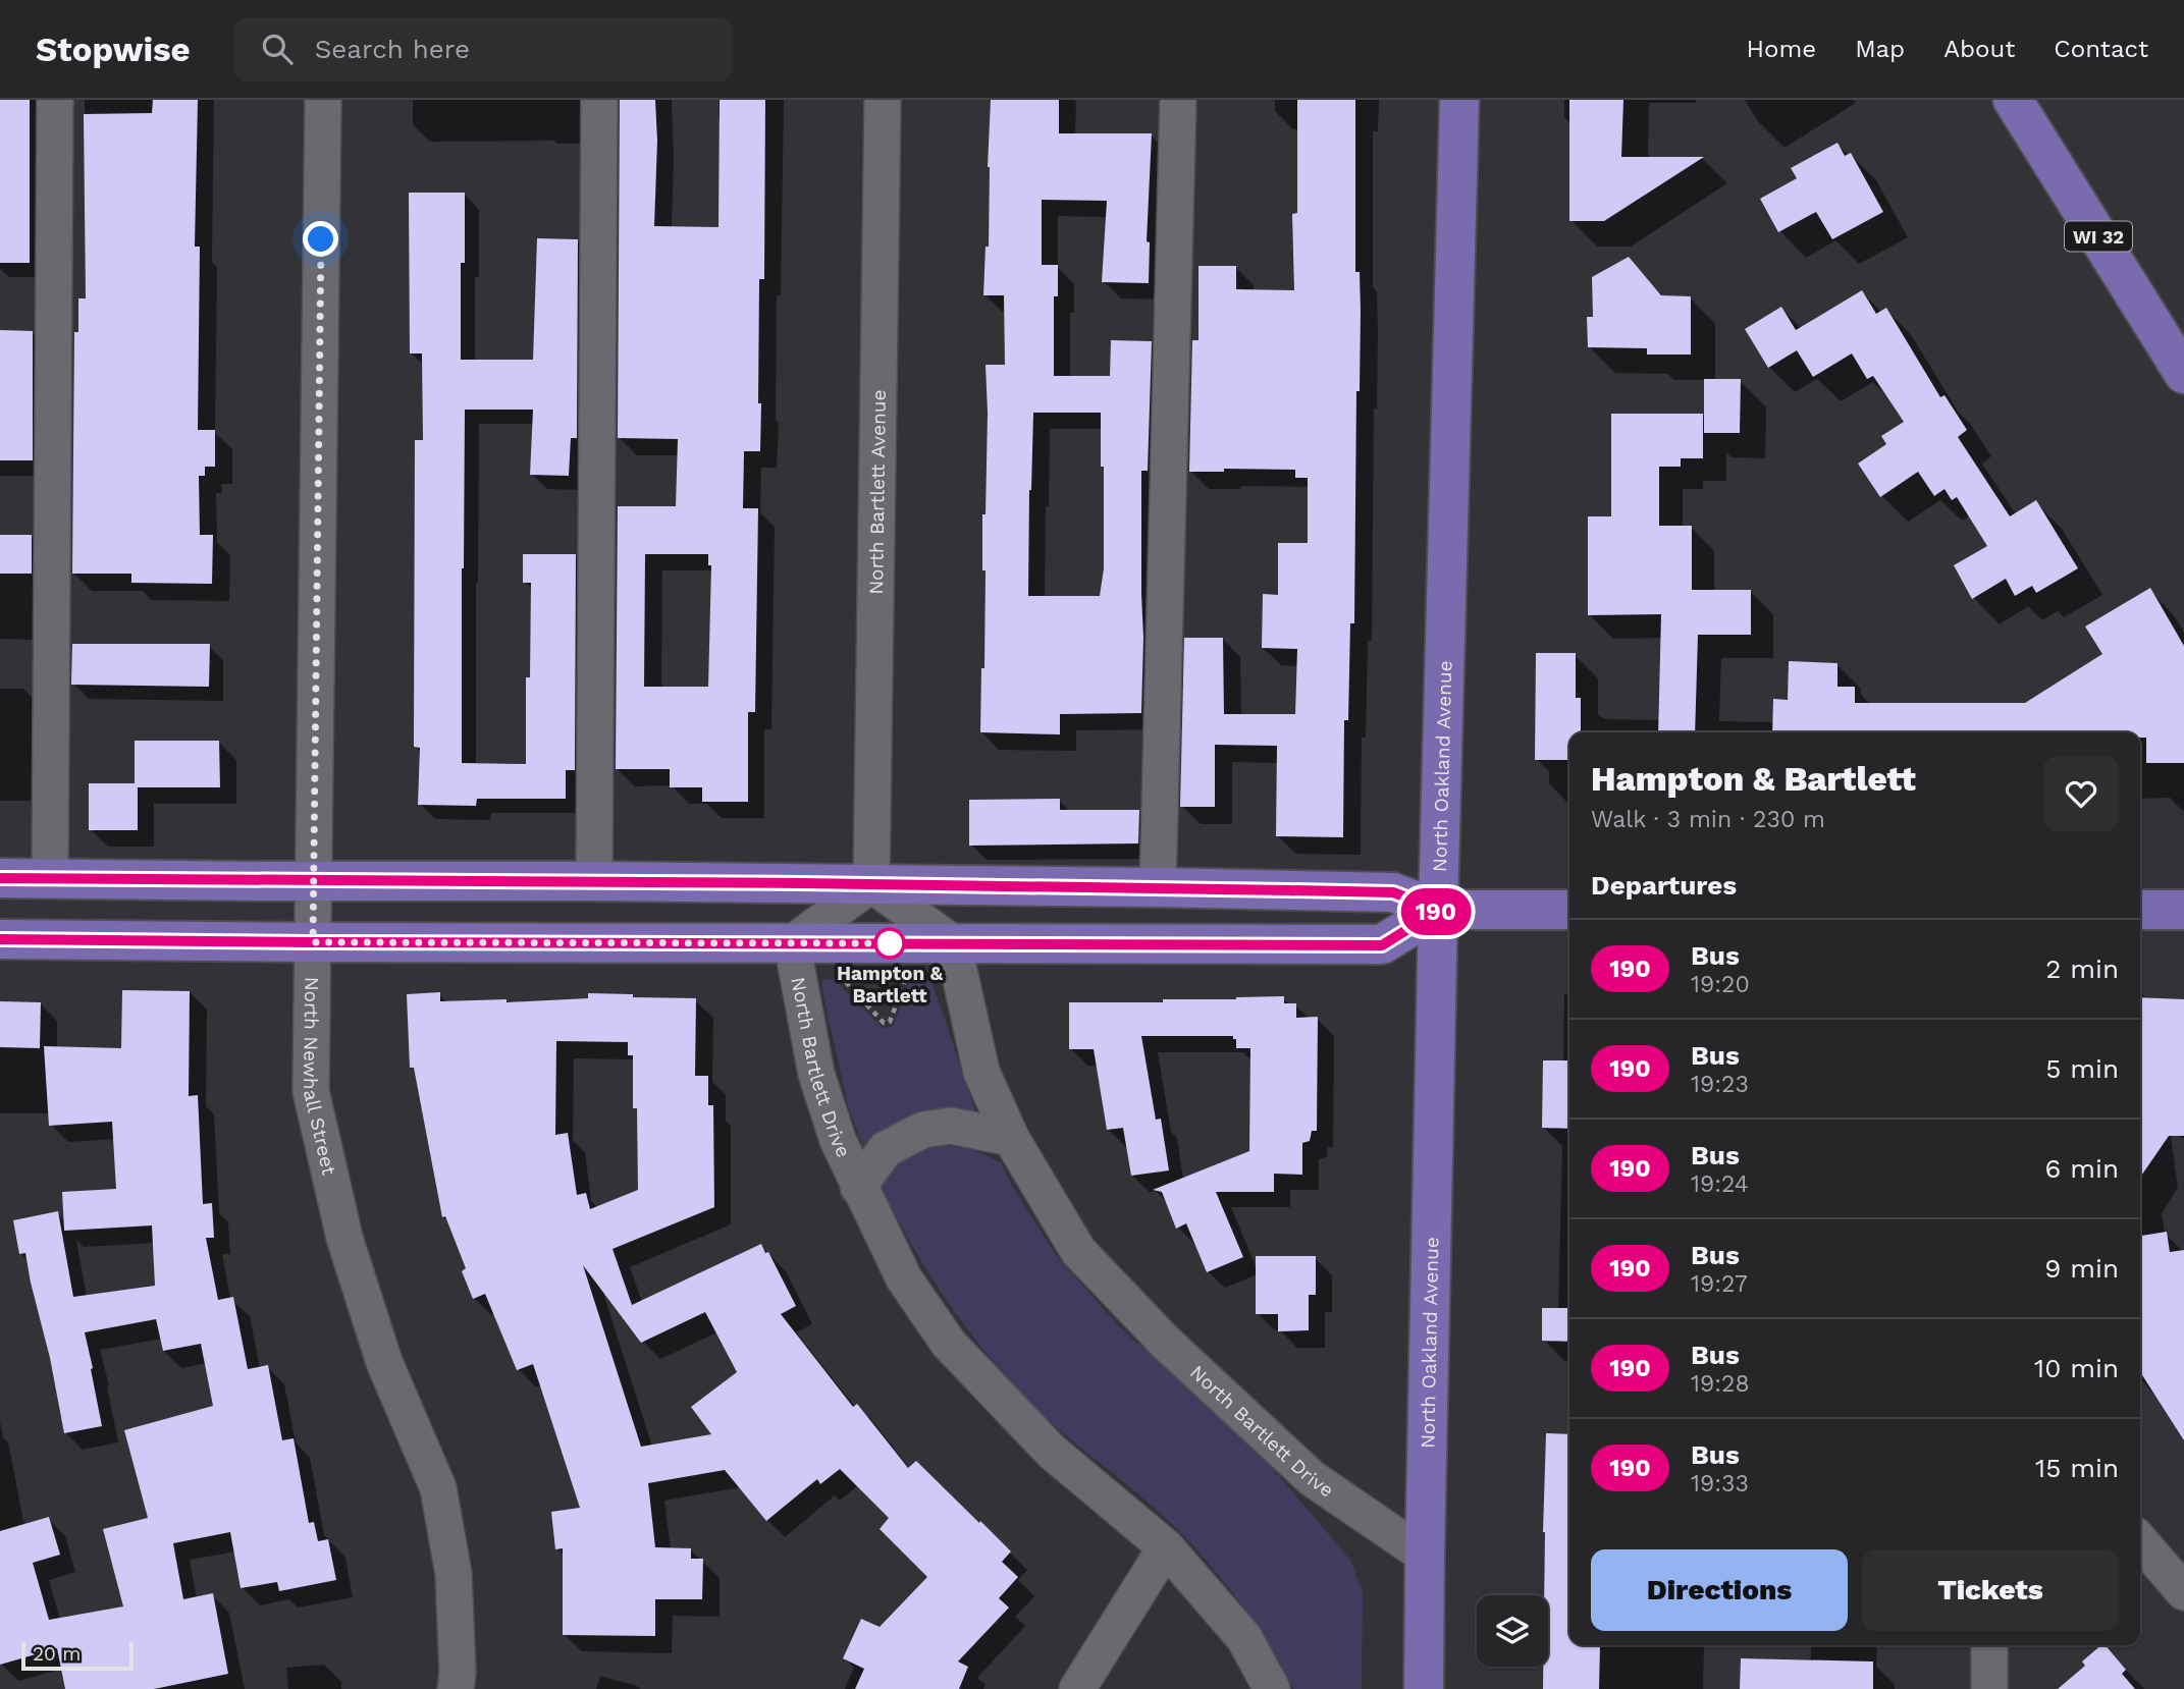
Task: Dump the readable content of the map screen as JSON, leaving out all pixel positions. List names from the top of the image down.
{
  "streets": {
    "main road": ["WI 32", "North Oakland Avenue"],
    "street": ["North Bartlett Avenue", "North Bartlett Drive", "North Newhall Street"]
  },
  "crossings": [
    ["North Oakland Avenue", "North Bartlett Drive"]
  ],
  "places": ["Hampton & Bartlett"],
  "lines": ["bus line 190"],
  "scale_bar": "20 m",
  "page": {
    "header": "Stopwise",
    "search": "Search here",
    "nav": [
      "Home",
      "Map",
      "About",
      "Contact"
    ],
    "on_map": "190",
    "heading": [
      ["Hampton & Bartlett", "Walk · 3 min · 230 m"],
      "Departures"
    ],
    "list": [
      {
        "mark": "190",
        "name": "Bus",
        "note": "19:20",
        "value": "2 min"
      },
      {
        "mark": "190",
        "name": "Bus",
        "note": "19:23",
        "value": "5 min"
      },
      {
        "mark": "190",
        "name": "Bus",
        "note": "19:24",
        "value": "6 min"
      },
      {
        "mark": "190",
        "name": "Bus",
        "note": "19:27",
        "value": "9 min"
      },
      {
        "mark": "190",
        "name": "Bus",
        "note": "19:28",
        "value": "10 min"
      },
      {
        "mark": "190",
        "name": "Bus",
        "note": "19:33",
        "value": "15 min"
      }
    ],
    "buttons": ["Directions", "Tickets"],
    "scale": "20 m"
  }
}
